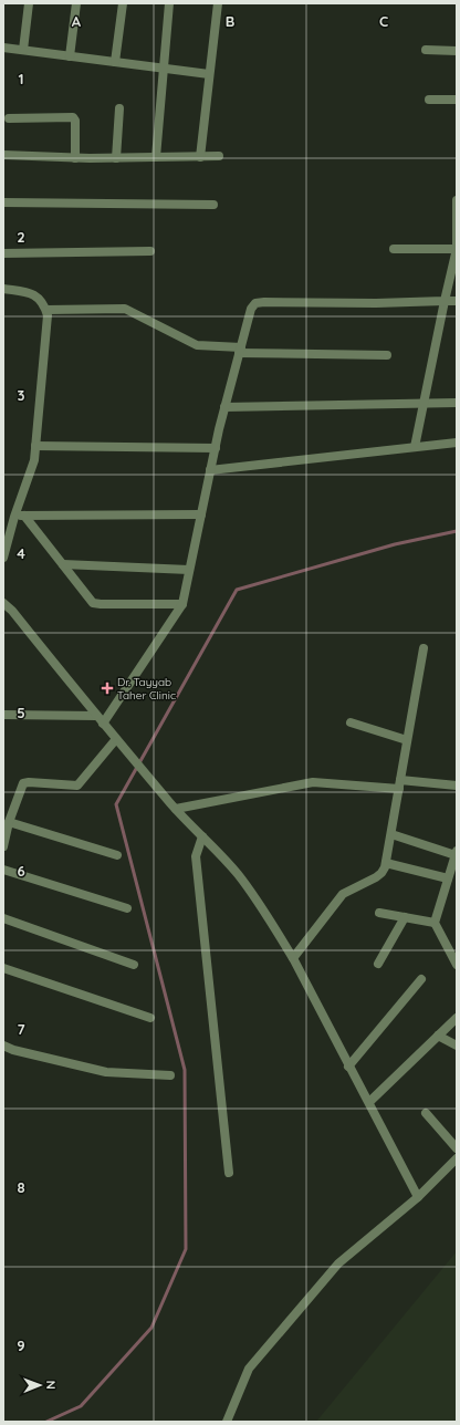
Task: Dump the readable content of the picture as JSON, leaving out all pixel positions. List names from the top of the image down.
{
  "places": {
    "health": ["Dr. Tayyab Taher Clinic"]
  },
  "north": "right",
  "grid": {
    "columns": ["A", "B", "C"],
    "rows": [
      "1",
      "2",
      "3",
      "4",
      "5",
      "6",
      "7",
      "8",
      "9"
    ]
  }
}
